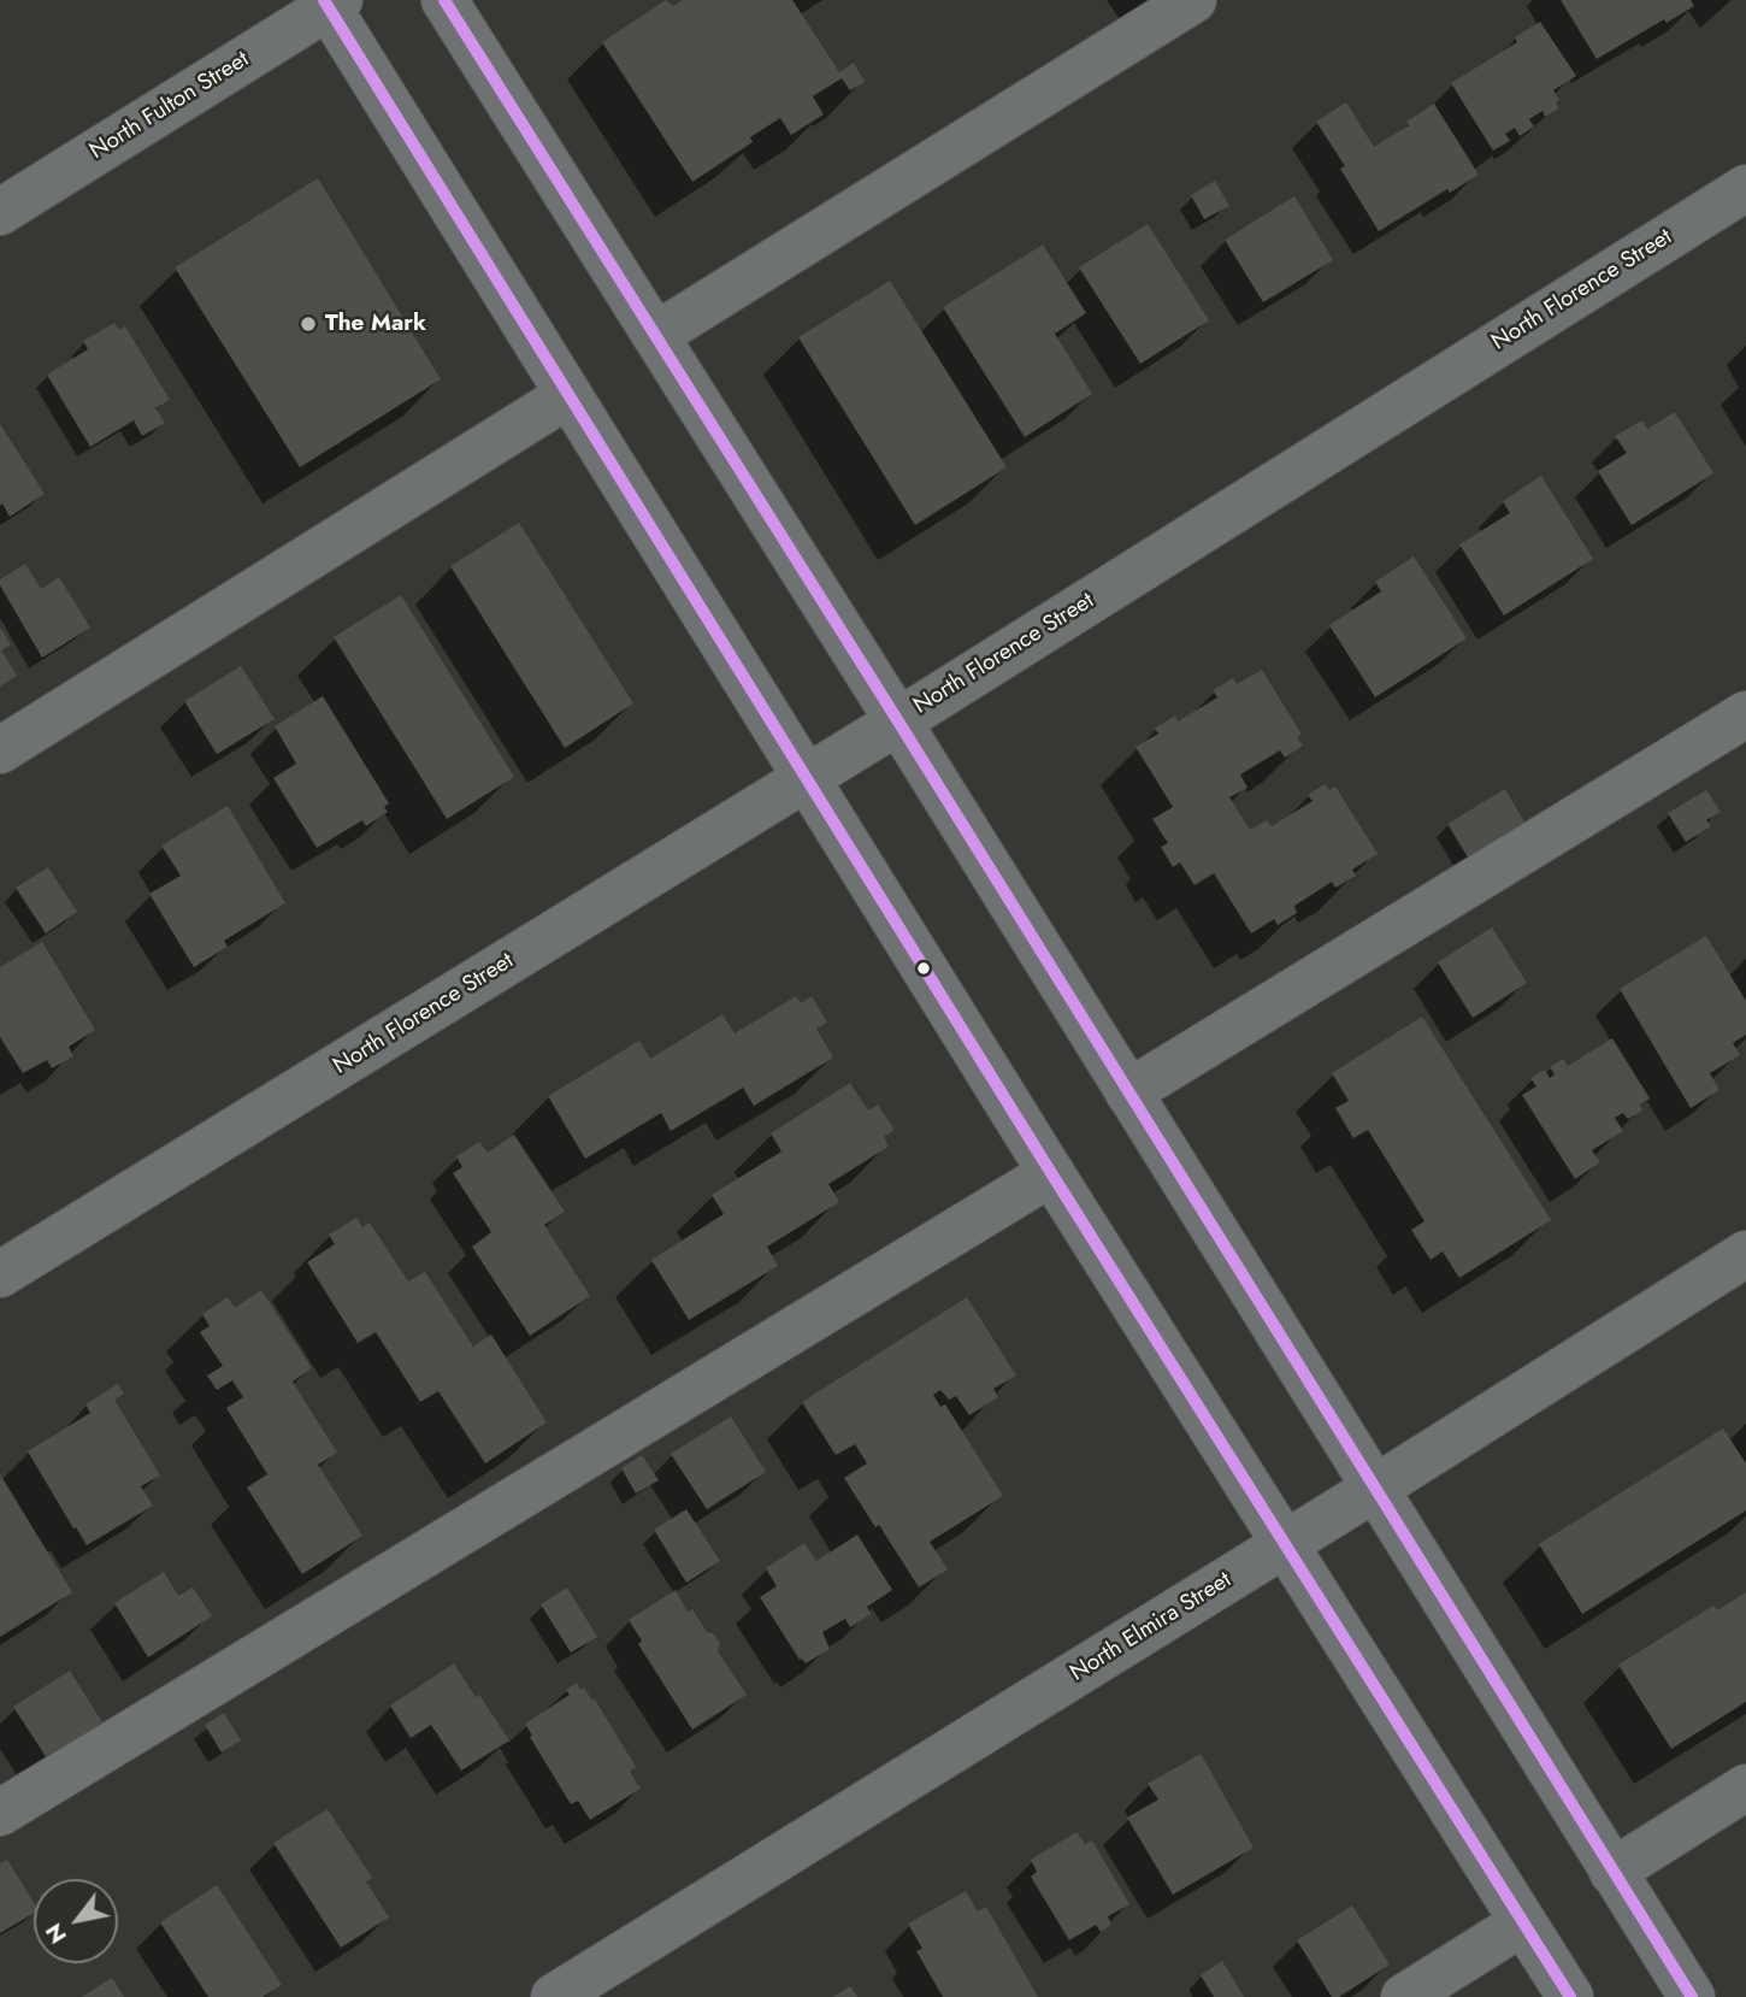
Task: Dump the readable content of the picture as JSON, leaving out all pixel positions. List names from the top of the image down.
{
  "streets": {
    "main road": ["North Fulton Street", "North Florence Street", "North Elmira Street"]
  },
  "places": ["The Mark"],
  "north": "bottom left"
}
